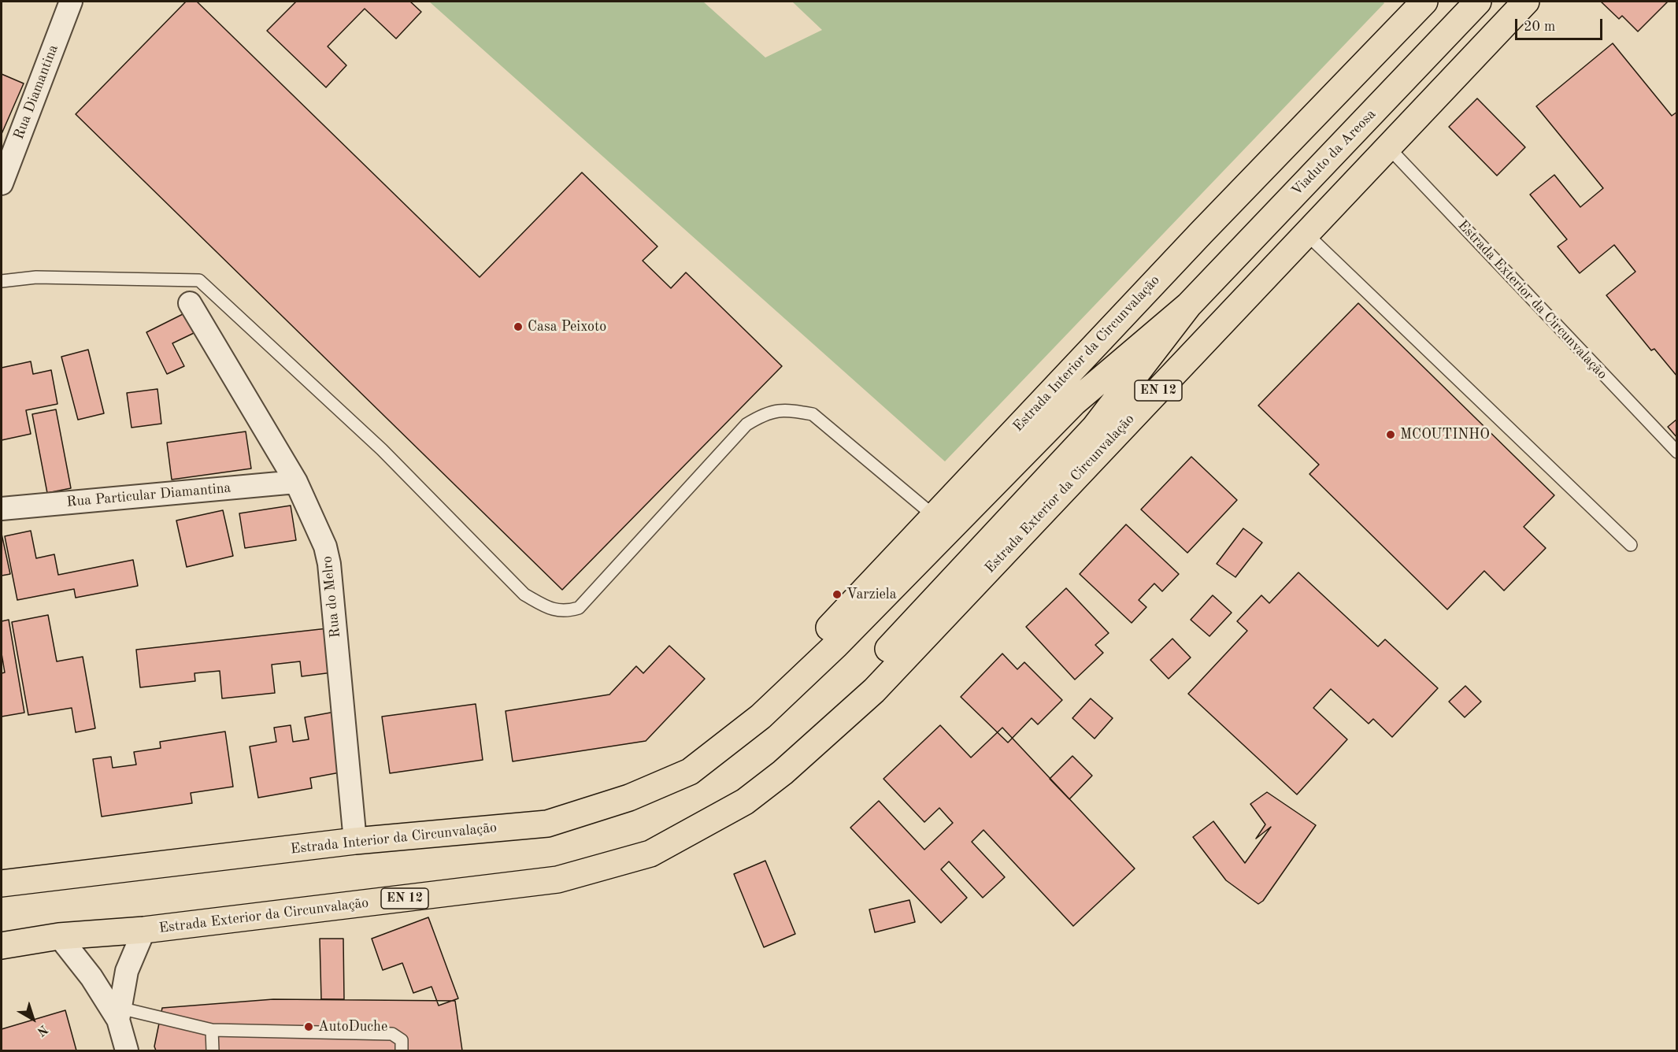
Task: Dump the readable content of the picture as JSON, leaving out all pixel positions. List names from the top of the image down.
{
  "streets": {
    "main road": [
      "Viaduto da Areosa",
      "Estrada Exterior da Circunvalação",
      "Estrada Interior da Circunvalação",
      "EN 12"
    ],
    "street": ["Rua Diamantina", "Rua Particular Diamantina", "Rua do Melro"]
  },
  "crossings": [
    ["Viaduto da Areosa", "Estrada Exterior da Circunvalação"],
    ["Viaduto da Areosa", "Estrada Interior da Circunvalação"],
    ["Estrada Exterior da Circunvalação", "Estrada Interior da Circunvalação"],
    ["Estrada Interior da Circunvalação", "Rua do Melro"],
    ["Rua Particular Diamantina", "Rua do Melro"]
  ],
  "places": [
    "Casa Peixoto",
    "MCOUTINHO",
    "Varziela",
    "AutoDuche"
  ],
  "scale_bar": "20 m",
  "north": "bottom right"
}
